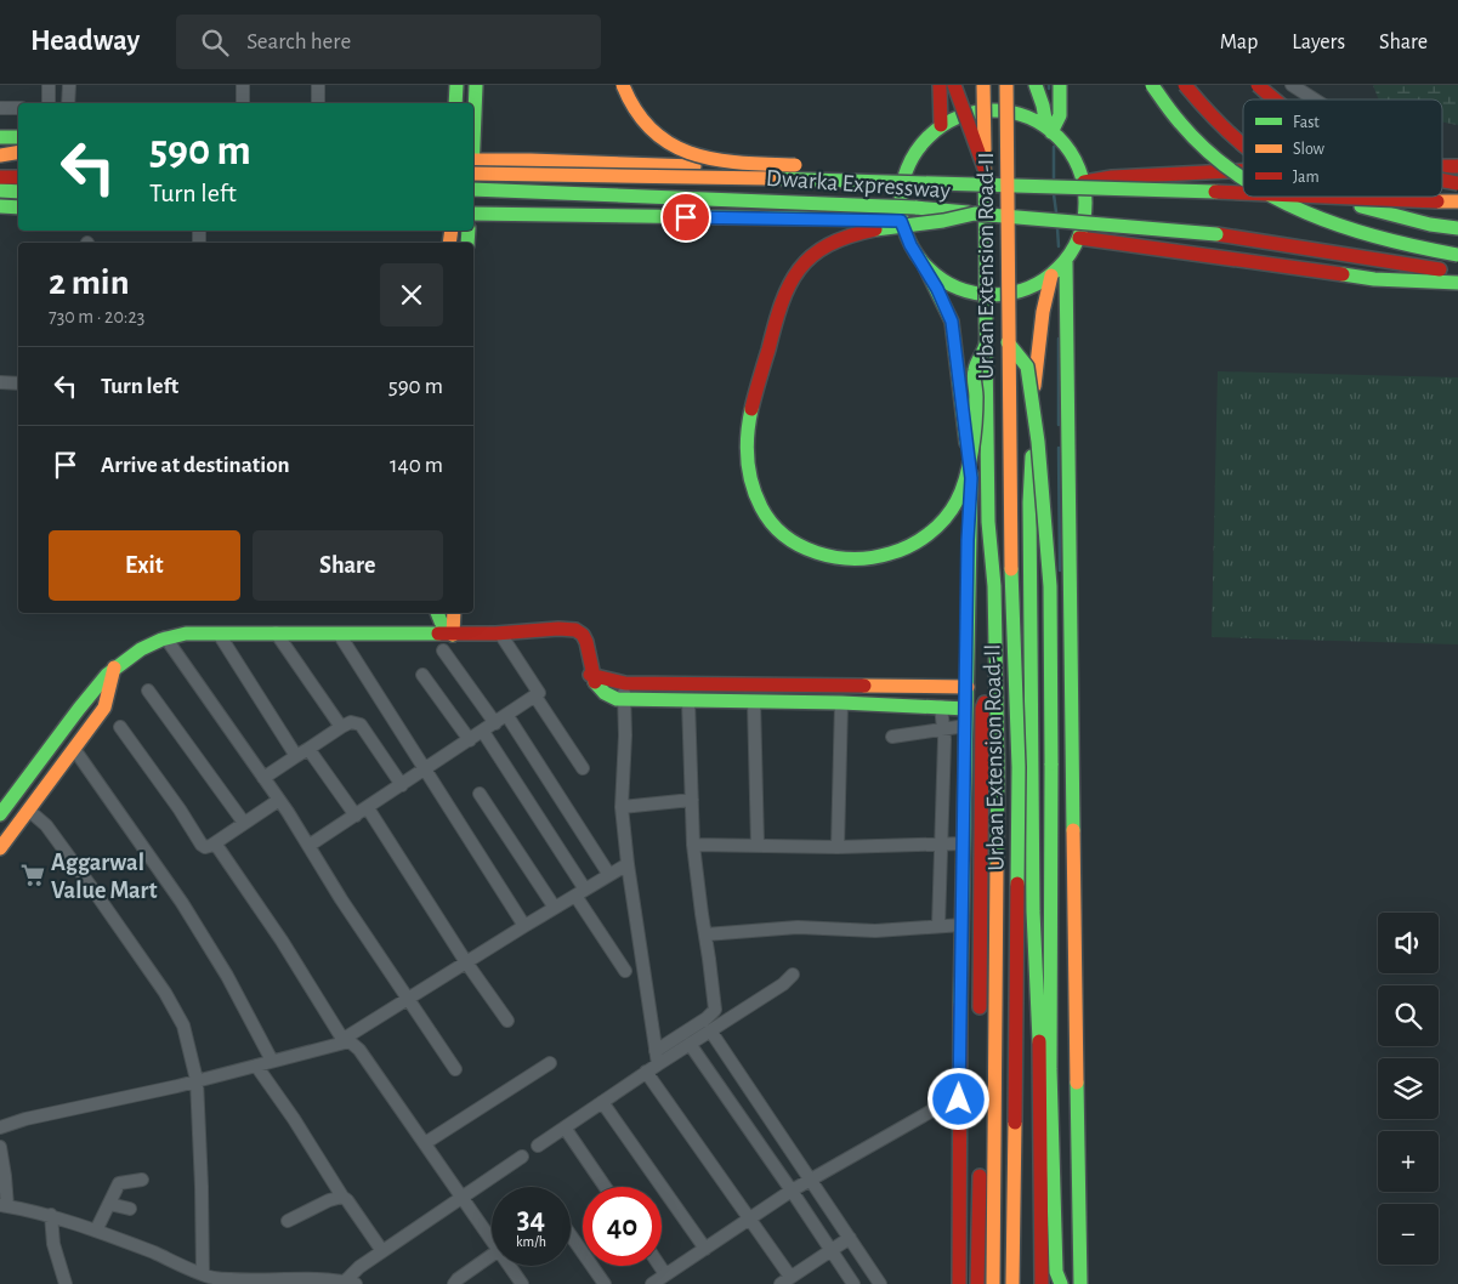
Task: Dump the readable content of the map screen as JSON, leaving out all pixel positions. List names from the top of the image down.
{
  "streets": {
    "main road": ["Dwarka Expressway", "Urban Extension Road-II"]
  },
  "places": {
    "supermarket": ["Aggarwal Value Mart"]
  },
  "legend": ["Fast", "Slow", "Jam"],
  "page": {
    "header": "Headway",
    "search": "Search here",
    "nav": ["Map", "Layers", "Share"],
    "turn": ["590 m", "Turn left"],
    "heading": ["2 min", "730 m · 20:23"],
    "list": [
      {
        "name": "Turn left",
        "value": "590 m"
      },
      {
        "name": "Arrive at destination",
        "value": "140 m"
      }
    ],
    "buttons": ["Exit", "Share"],
    "map_buttons": ["+", "−"],
    "speed": "34 km/h",
    "limit": "40"
  }
}
